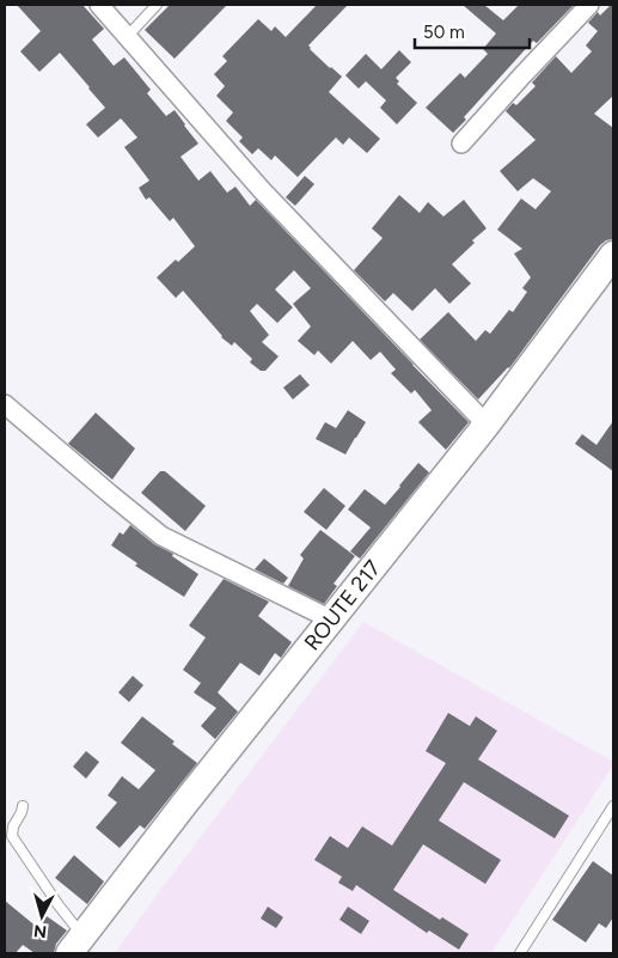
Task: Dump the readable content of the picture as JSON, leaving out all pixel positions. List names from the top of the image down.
{
  "streets": {
    "main road": ["ROUTE 217"]
  },
  "scale_bar": "50 m",
  "north": "bottom"
}
